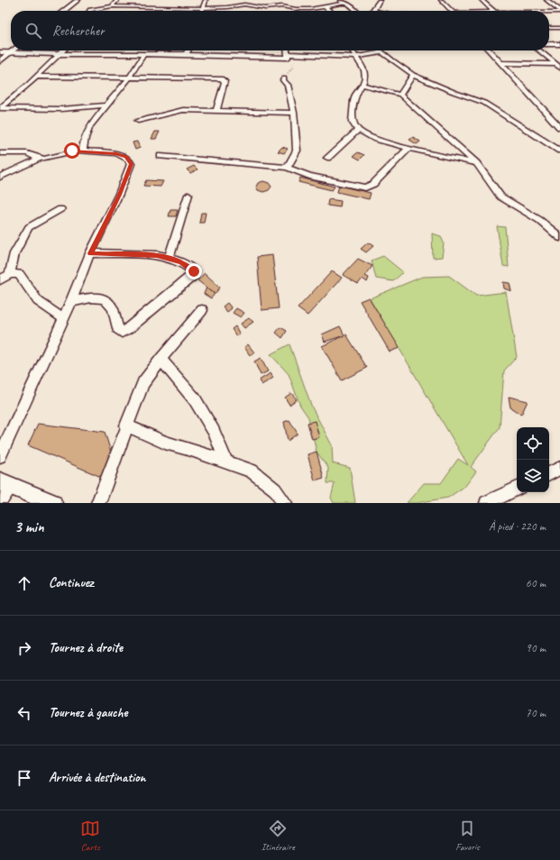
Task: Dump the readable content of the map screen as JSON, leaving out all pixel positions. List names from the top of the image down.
{
  "page": {
    "search": "Rechercher",
    "heading": ["3 min", "À pied · 220 m"],
    "list": [
      ["Continuez", "60 m"],
      ["Tournez à droite", "90 m"],
      ["Tournez à gauche", "70 m"],
      "Arrivée à destination"
    ],
    "nav": ["Carte", "Itinéraire", "Favoris"]
  }
}
